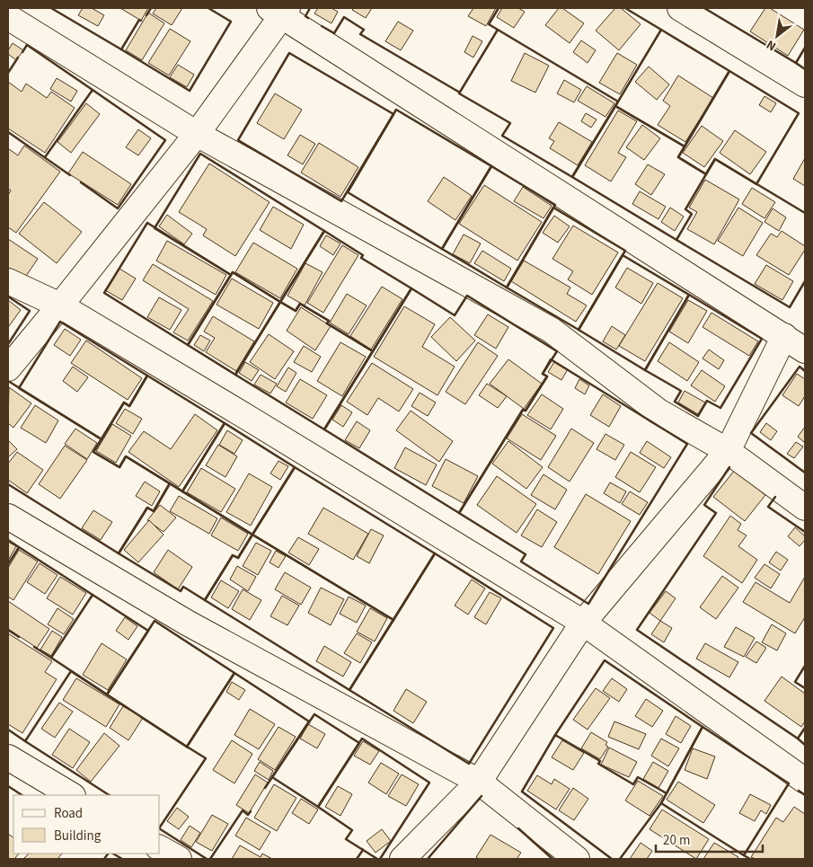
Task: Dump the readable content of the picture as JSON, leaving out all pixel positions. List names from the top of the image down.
{
  "legend": ["Road", "Building"],
  "scale_bar": "20 m",
  "north": "bottom left"
}
